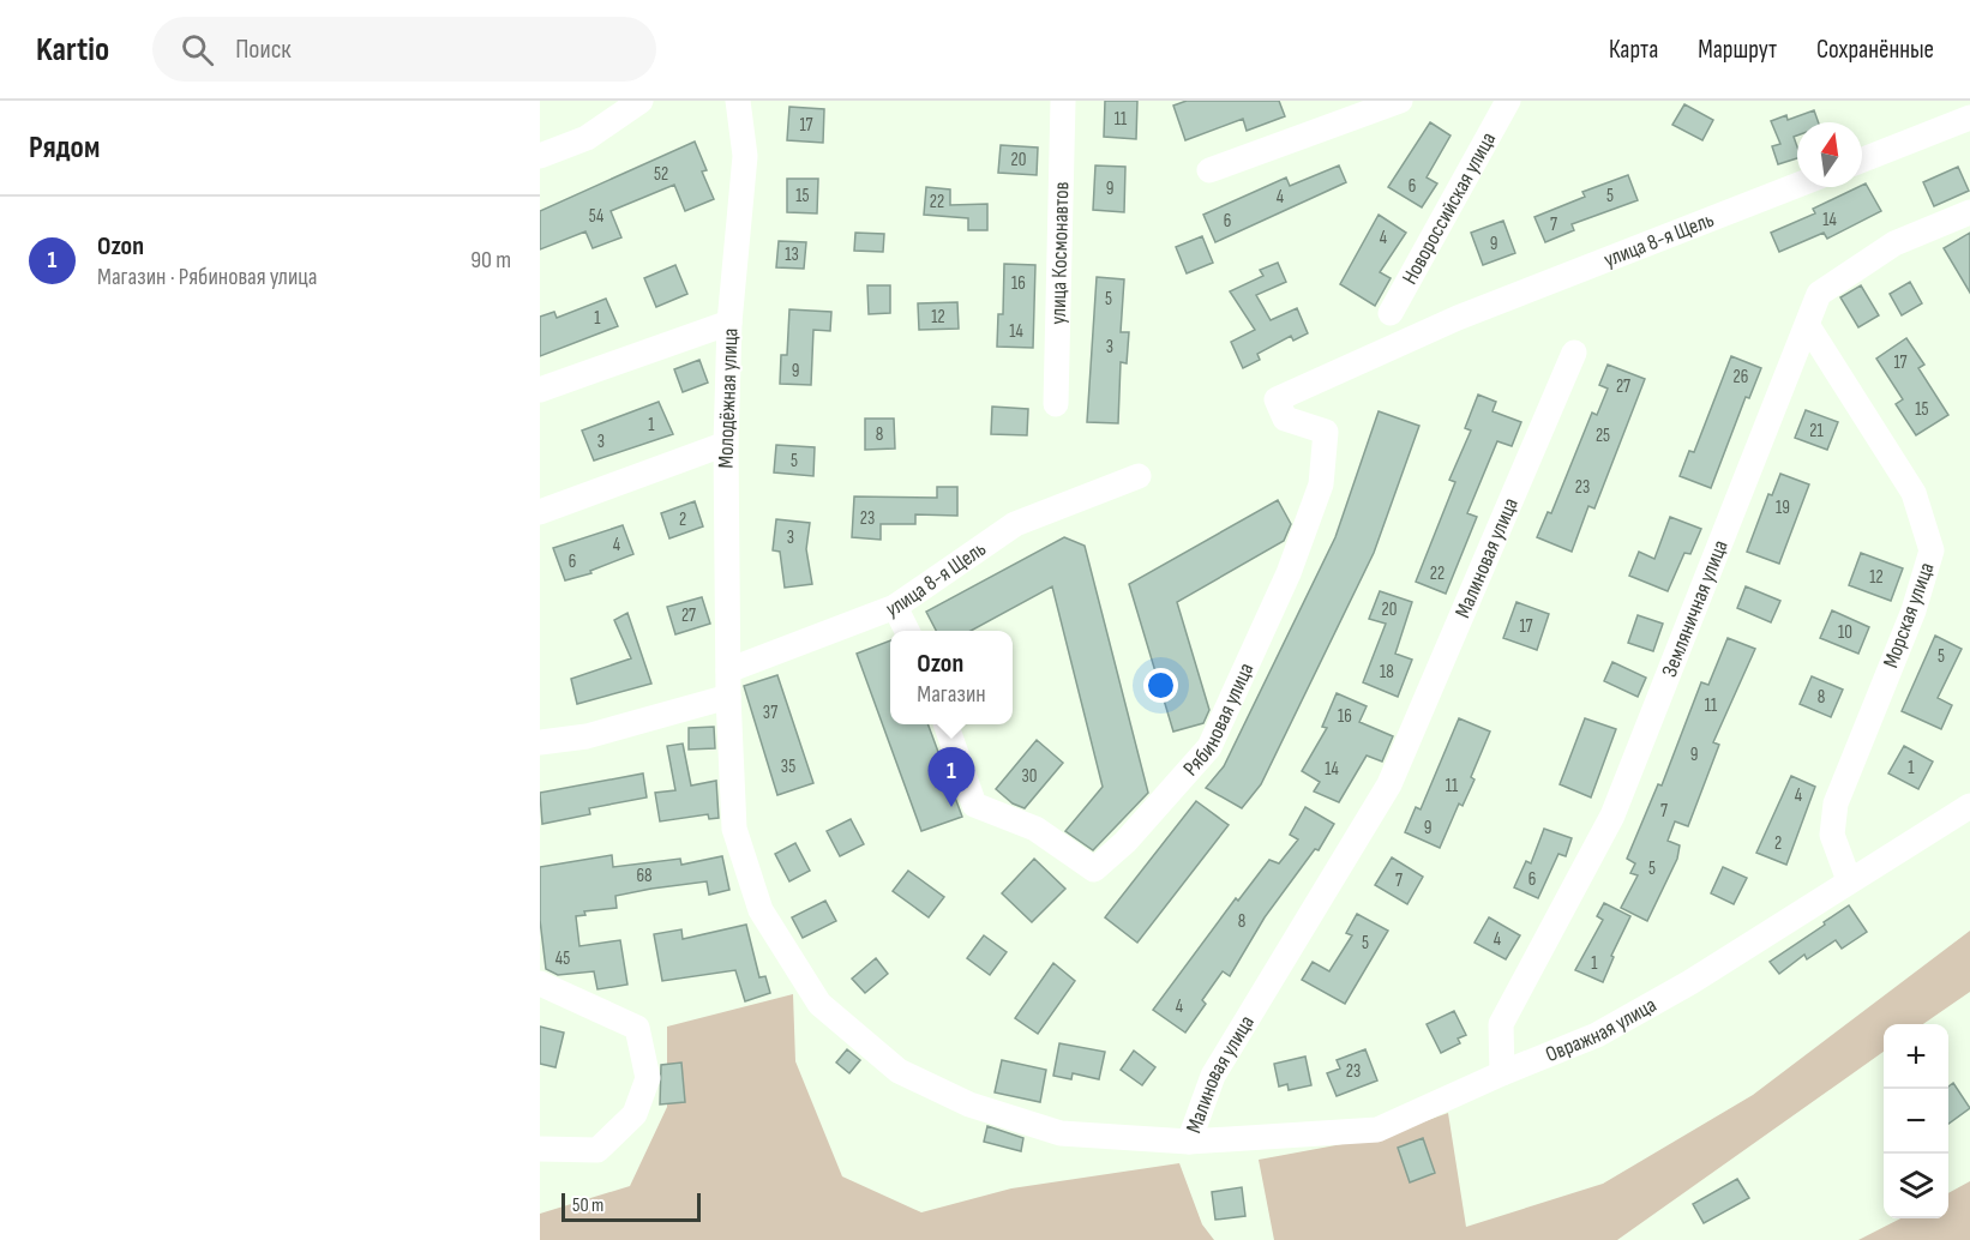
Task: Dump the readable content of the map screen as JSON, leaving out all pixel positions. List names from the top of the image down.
{
  "streets": {
    "street": [
      "Новороссийская улица",
      "улица 8-я Щель",
      "улица Космонавтов",
      "Молодёжная улица",
      "Малиновая улица",
      "Земляничная улица",
      "Морская улица",
      "Рябиновая улица",
      "Овражная улица"
    ]
  },
  "crossings": [
    ["улица 8-я Щель", "Молодёжная улица"],
    ["улица 8-я Щель", "Рябиновая улица"],
    ["Молодёжная улица", "Малиновая улица"],
    ["Малиновая улица", "Овражная улица"],
    ["Земляничная улица", "Морская улица"],
    ["Земляничная улица", "Овражная улица"],
    ["Морская улица", "Овражная улица"]
  ],
  "house_numbers": [
    "11",
    "17",
    "20",
    "52",
    "6",
    "9",
    "15",
    "5",
    "4",
    "22",
    "54",
    "14",
    "6",
    "7",
    "4",
    "9",
    "13",
    "16",
    "5",
    "12",
    "1",
    "14",
    "3",
    "17",
    "9",
    "26",
    "27",
    "15",
    "1",
    "21",
    "8",
    "25",
    "3",
    "5",
    "23",
    "19",
    "23",
    "2",
    "3",
    "4",
    "6",
    "22",
    "12",
    "20",
    "27",
    "17",
    "10",
    "5",
    "18",
    "8",
    "11",
    "37",
    "16",
    "9",
    "35",
    "1",
    "14",
    "30",
    "11",
    "4",
    "7",
    "9",
    "2",
    "5",
    "68",
    "6",
    "7",
    "8",
    "4",
    "5",
    "45",
    "1",
    "4",
    "23"
  ],
  "scale_bar": "50 m",
  "north": "top",
  "page": {
    "header": "Kartio",
    "search": "Поиск",
    "nav": ["Карта", "Маршрут", "Сохранённые"],
    "heading": "Рядом",
    "list": [
      {
        "mark": "1",
        "name": "Ozon",
        "note": "Магазин · Рябиновая улица",
        "value": "90 m"
      }
    ],
    "popup": ["Ozon", "Магазин"],
    "pins": "1",
    "map_buttons": ["+", "−"],
    "scale": "50 m"
  }
}
